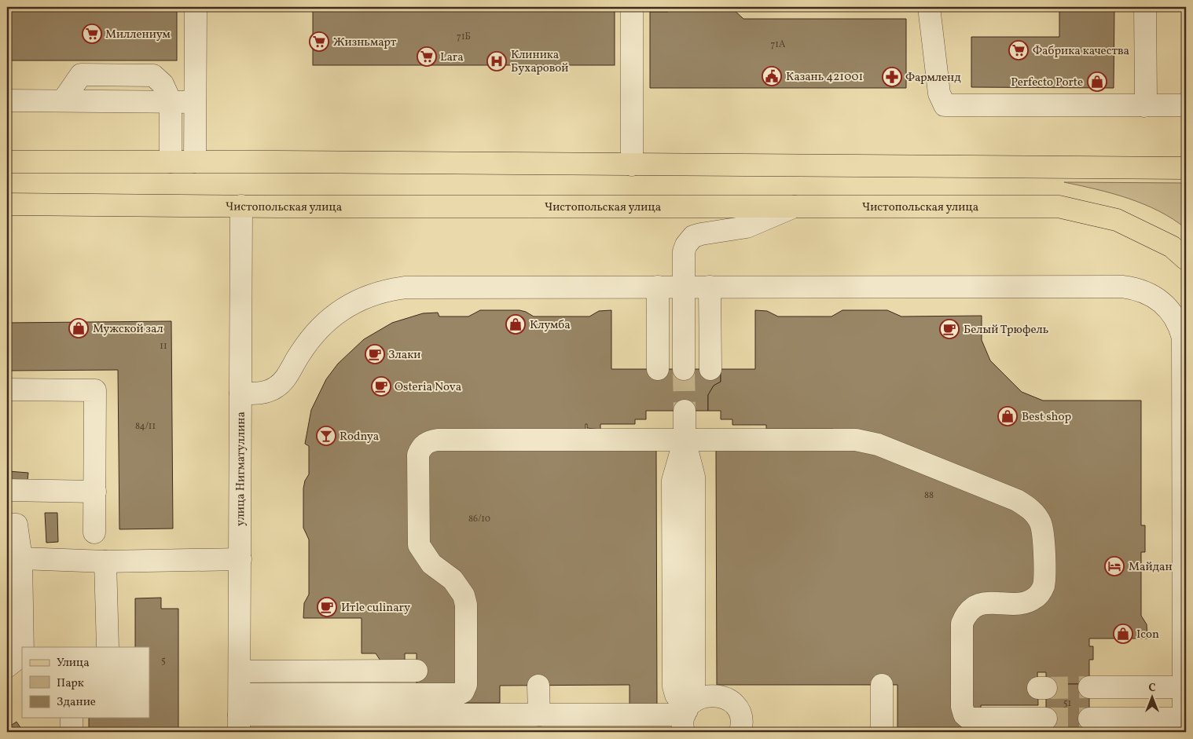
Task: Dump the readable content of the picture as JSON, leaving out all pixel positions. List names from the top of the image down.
{
  "streets": {
    "main road": ["Чистопольская улица"],
    "street": ["улица Нигматуллина"]
  },
  "crossings": [
    ["Чистопольская улица", "улица Нигматуллина"]
  ],
  "places": {
    "supermarket": [
      "Миллениум",
      "Жизньмарт",
      "Фабрика качества",
      "Lara"
    ],
    "hospital": ["Клиника Бухаровой"],
    "public building": ["Казань 421001"],
    "pharmacy": ["Фармленд"],
    "shop": [
      "Perfecto Porte",
      "Клумба",
      "Мужской зал",
      "Best shop",
      "Icon"
    ],
    "cafe": [
      "Белый Трюфель",
      "Злаки",
      "Osteria Nova",
      "Итle culinary"
    ],
    "bar": ["Rodnya"],
    "hotel": ["Майдан"]
  },
  "house_numbers": [
    "71Б",
    "71А",
    "11",
    "84/11",
    "88",
    "86/10",
    "5",
    "51"
  ],
  "legend": ["Улица", "Парк", "Здание"],
  "north": "top"
}
